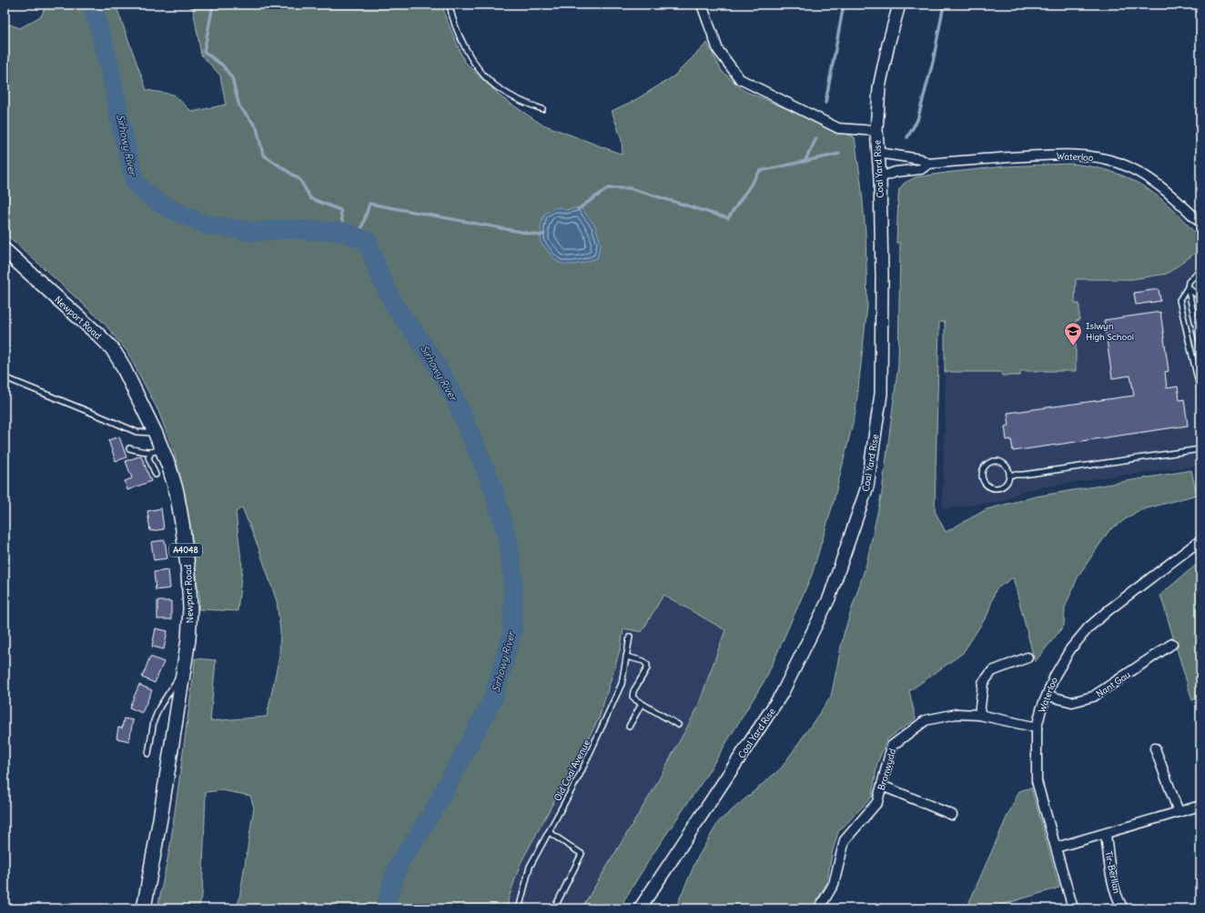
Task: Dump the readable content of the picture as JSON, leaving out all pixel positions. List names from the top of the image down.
{
  "streets": {
    "main road": ["Coal Yard Rise", "Newport Road", "A4048"],
    "street": [
      "Waterloo",
      "Nant Gau",
      "Bronwydd",
      "Tir-Berllan"
    ],
    "lane": ["Old Coal Avenue"]
  },
  "crossings": [
    ["Waterloo", "Coal Yard Rise"],
    ["Waterloo", "Nant Gau"],
    ["Waterloo", "Bronwydd"]
  ],
  "water": ["Sirhowy River"],
  "places": {
    "school or university": ["Islwyn High School"]
  }
}
